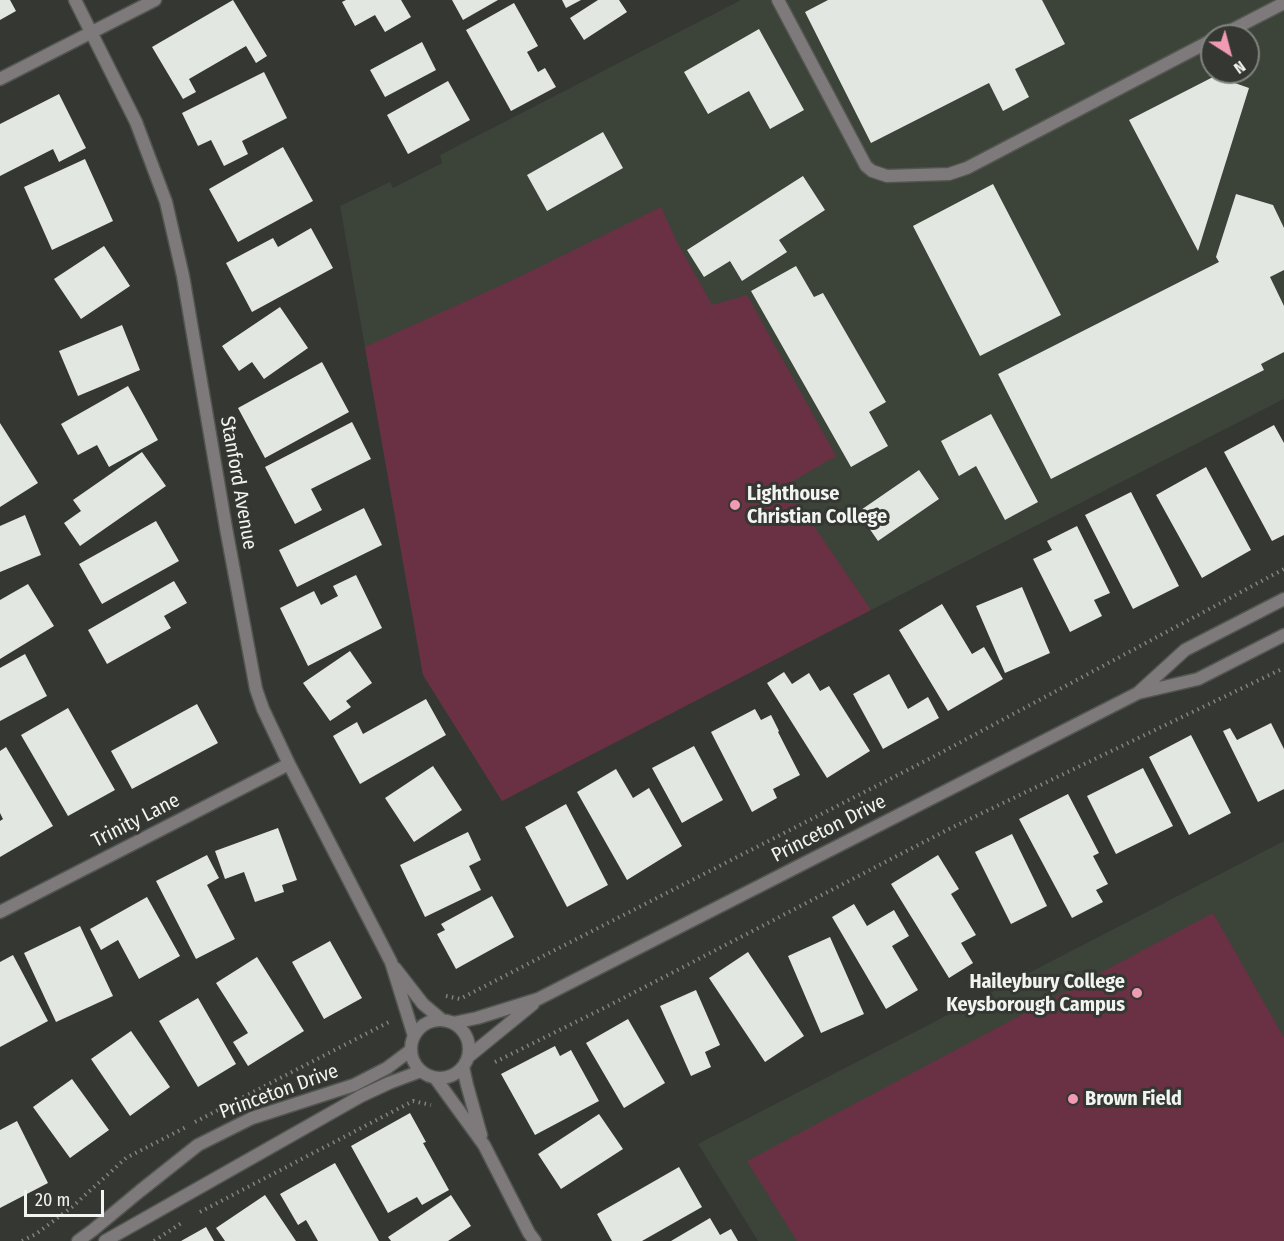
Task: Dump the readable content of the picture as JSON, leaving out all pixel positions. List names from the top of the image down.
{
  "streets": {
    "street": ["Stanford Avenue", "Trinity Lane", "Princeton Drive"]
  },
  "crossings": [
    ["Stanford Avenue", "Trinity Lane"],
    ["Stanford Avenue", "Princeton Drive"]
  ],
  "places": ["Lighthouse Christian College", "Haileybury College Keysborough Campus", "Brown Field"],
  "scale_bar": "20 m",
  "north": "bottom right"
}
